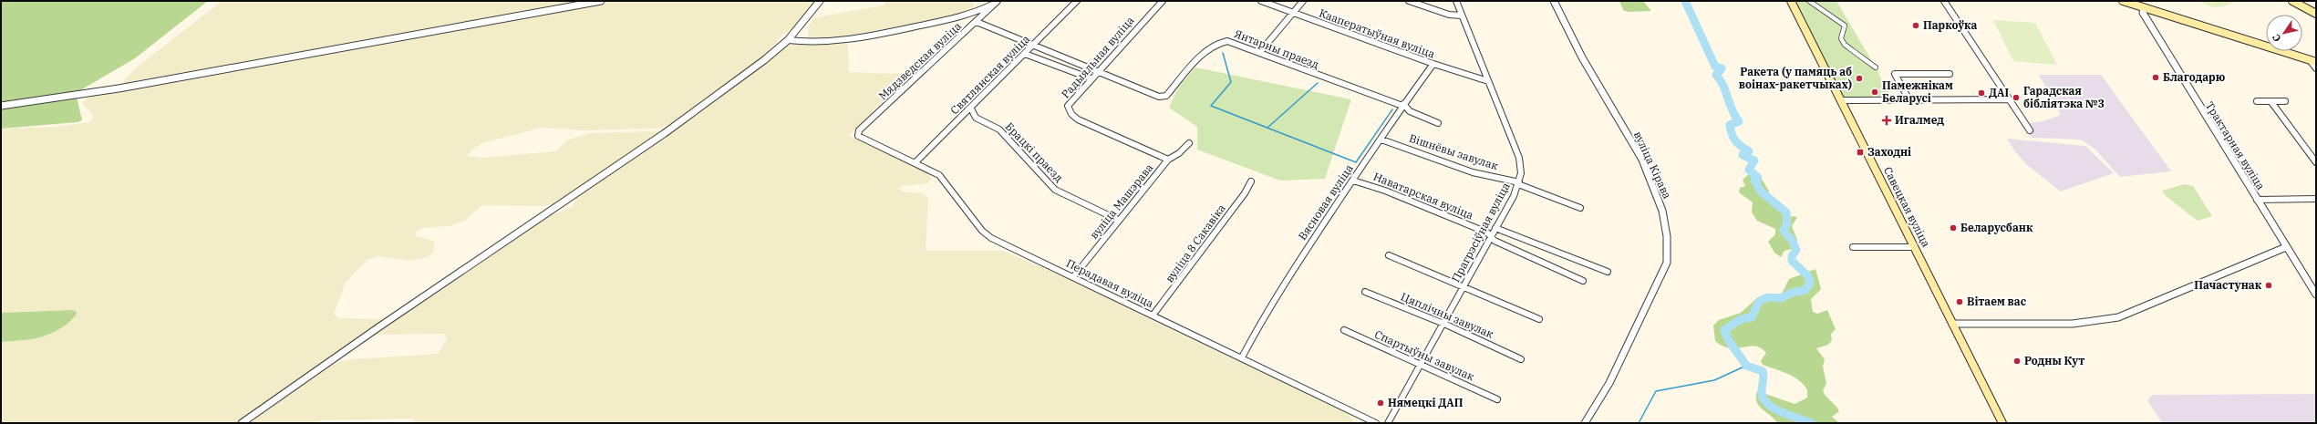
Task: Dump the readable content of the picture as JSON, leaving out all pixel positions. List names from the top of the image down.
{
  "streets": {
    "main road": ["Савецкая вуліца"],
    "street": [
      "Кааператыўная вуліца",
      "Янтарны праезд",
      "Радыяльная вуліца",
      "Мядзведская вуліца",
      "Святлянская вуліца",
      "Трактарная вуліца",
      "Брацкі праезд",
      "Вішнёвы завулак",
      "вуліца Кірава",
      "Наватарская вуліца",
      "вуліца Машэрава",
      "Вясновая вуліца",
      "Прагрэсіўная вуліца",
      "вуліца 8 Сакавіка",
      "Перадавая вуліца",
      "Цяплічны завулак",
      "Спартыўны завулак"
    ]
  },
  "crossings": [
    ["Кааператыўная вуліца", "Вясновая вуліца"],
    ["Кааператыўная вуліца", "Прагрэсіўная вуліца"],
    ["Янтарны праезд", "Радыяльная вуліца"],
    ["Янтарны праезд", "Вясновая вуліца"],
    ["Радыяльная вуліца", "вуліца Машэрава"],
    ["Мядзведская вуліца", "Перадавая вуліца"],
    ["Святлянская вуліца", "Перадавая вуліца"],
    ["Брацкі праезд", "вуліца Машэрава"],
    ["Вішнёвы завулак", "Вясновая вуліца"],
    ["Вішнёвы завулак", "Прагрэсіўная вуліца"],
    ["Наватарская вуліца", "Вясновая вуліца"],
    ["Наватарская вуліца", "Прагрэсіўная вуліца"],
    ["вуліца Машэрава", "Перадавая вуліца"],
    ["Вясновая вуліца", "Перадавая вуліца"],
    ["Прагрэсіўная вуліца", "Цяплічны завулак"],
    ["Прагрэсіўная вуліца", "Спартыўны завулак"],
    ["вуліца 8 Сакавіка", "Перадавая вуліца"]
  ],
  "places": {
    "other": [
      "Паркоўка",
      "Благодарю",
      "Ракета (у памяць аб воінах-ракетчыках)",
      "Памежнікам Беларусі",
      "ДАІ",
      "Гарадская бібліятэка №3",
      "Беларусбанк",
      "Пачастунак",
      "Вітаем вас",
      "Родны Кут",
      "Нямецкі ДАП"
    ],
    "health": ["Игалмед"],
    "transit": ["Заходні"]
  },
  "north": "bottom left"
}
